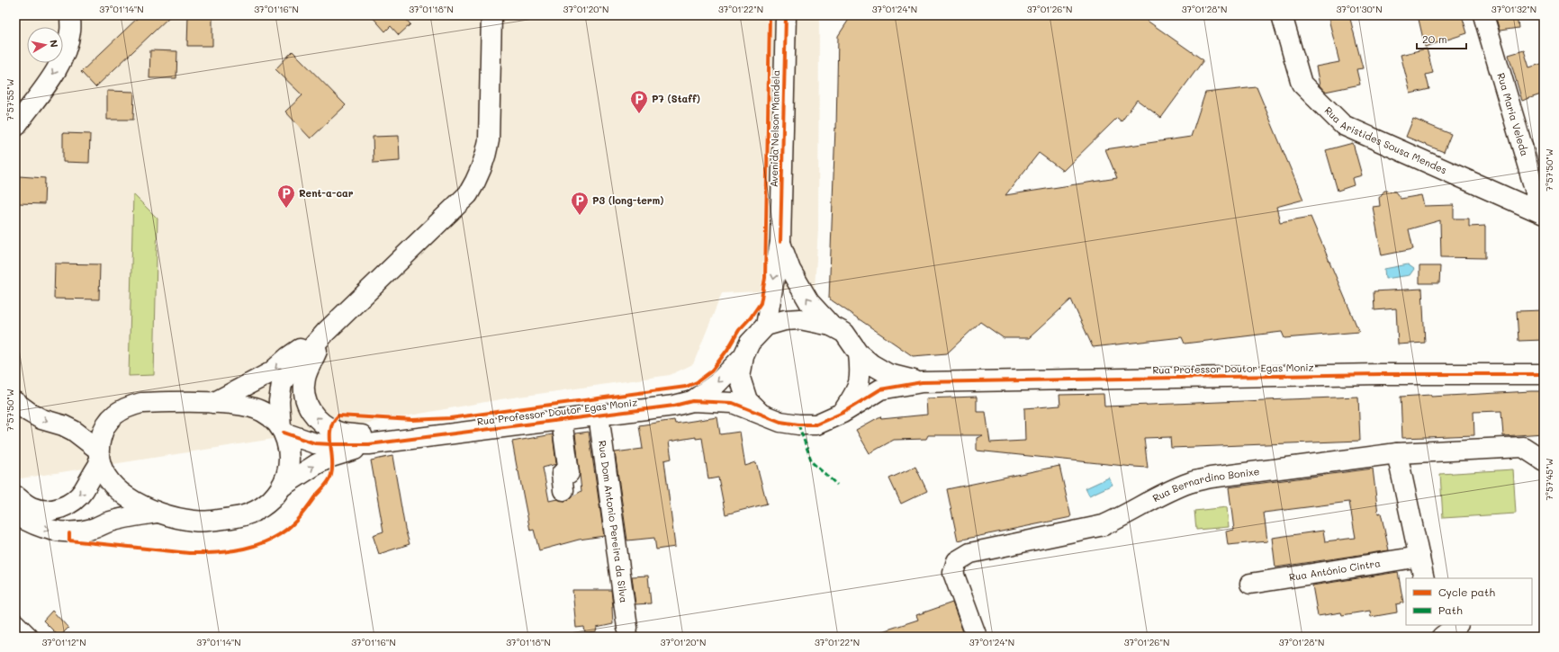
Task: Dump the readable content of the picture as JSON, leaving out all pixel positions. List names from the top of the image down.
{
  "streets": {
    "street": [
      "Rua Maria Veleda",
      "Avenida Nelson Mandela",
      "Rua Aristides Sousa Mendes",
      "Rua Professor Doutor Egas Moniz",
      "Rua Bernardino Bonixe",
      "Rua Dom Antonio Pereira da Silva",
      "Rua António Cintra"
    ]
  },
  "crossings": [
    ["Rua Maria Veleda", "Rua Aristides Sousa Mendes"],
    ["Rua Professor Doutor Egas Moniz", "Rua Dom Antonio Pereira da Silva"]
  ],
  "places": {
    "parking": ["P7 (Staff)", "Rent-a-car", "P3 (long-term)"]
  },
  "legend": ["Cycle path", "Path"],
  "scale_bar": "20 m",
  "north": "right",
  "coordinates": [
    "37°01'14\"N",
    "37°01'16\"N",
    "37°01'18\"N",
    "37°01'20\"N",
    "37°01'22\"N",
    "37°01'24\"N",
    "37°01'26\"N",
    "37°01'28\"N",
    "37°01'30\"N",
    "37°01'32\"N",
    "7°57'55\"W",
    "7°57'50\"W",
    "7°57'45\"W",
    "37°01'12\"N"
  ]
}
